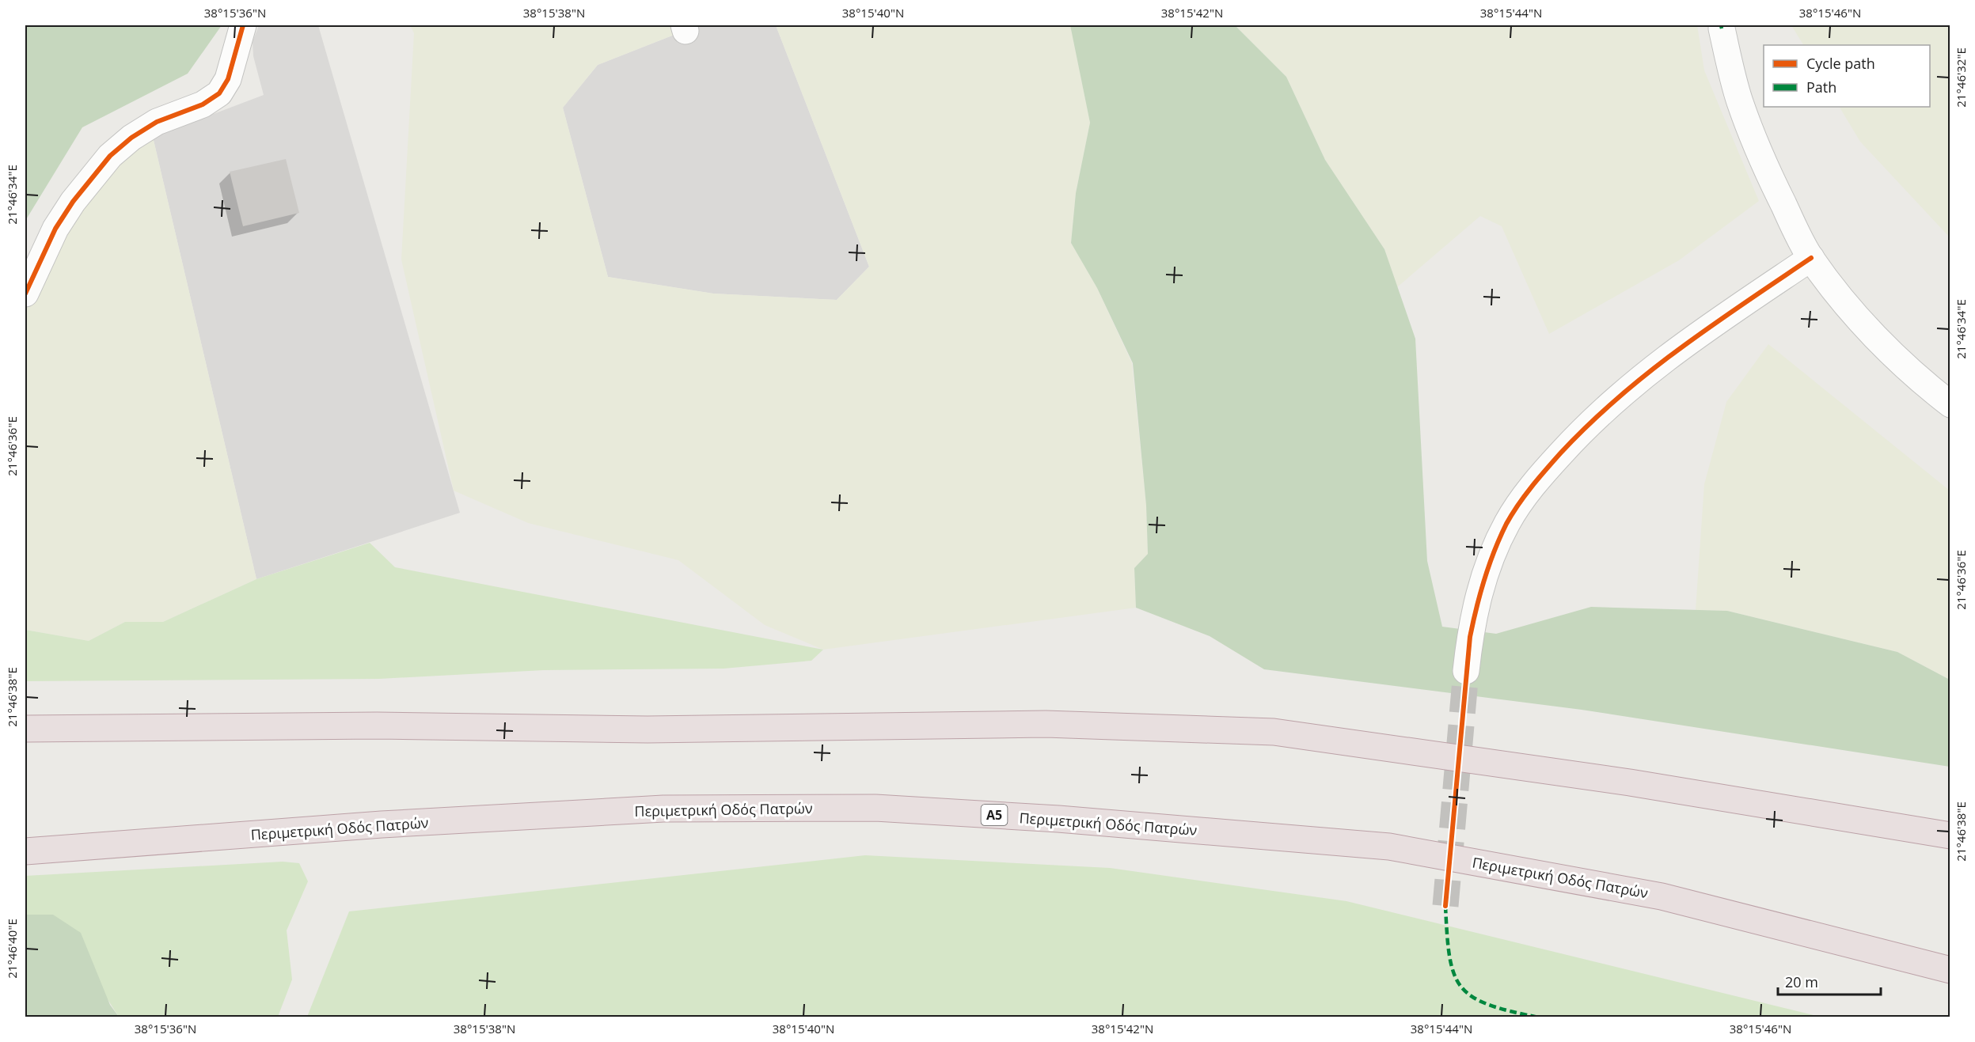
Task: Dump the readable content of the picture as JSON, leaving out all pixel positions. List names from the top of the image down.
{
  "streets": {
    "highway": ["Περιμετρική Οδός Πατρών", "Α5"]
  },
  "legend": ["Cycle path", "Path"],
  "scale_bar": "20 m",
  "coordinates": [
    "38°15'36\"N",
    "38°15'38\"N",
    "38°15'40\"N",
    "38°15'42\"N",
    "38°15'44\"N",
    "38°15'46\"N",
    "21°46'32\"E",
    "21°46'34\"E",
    "21°46'36\"E",
    "21°46'38\"E",
    "21°46'40\"E"
  ]
}
